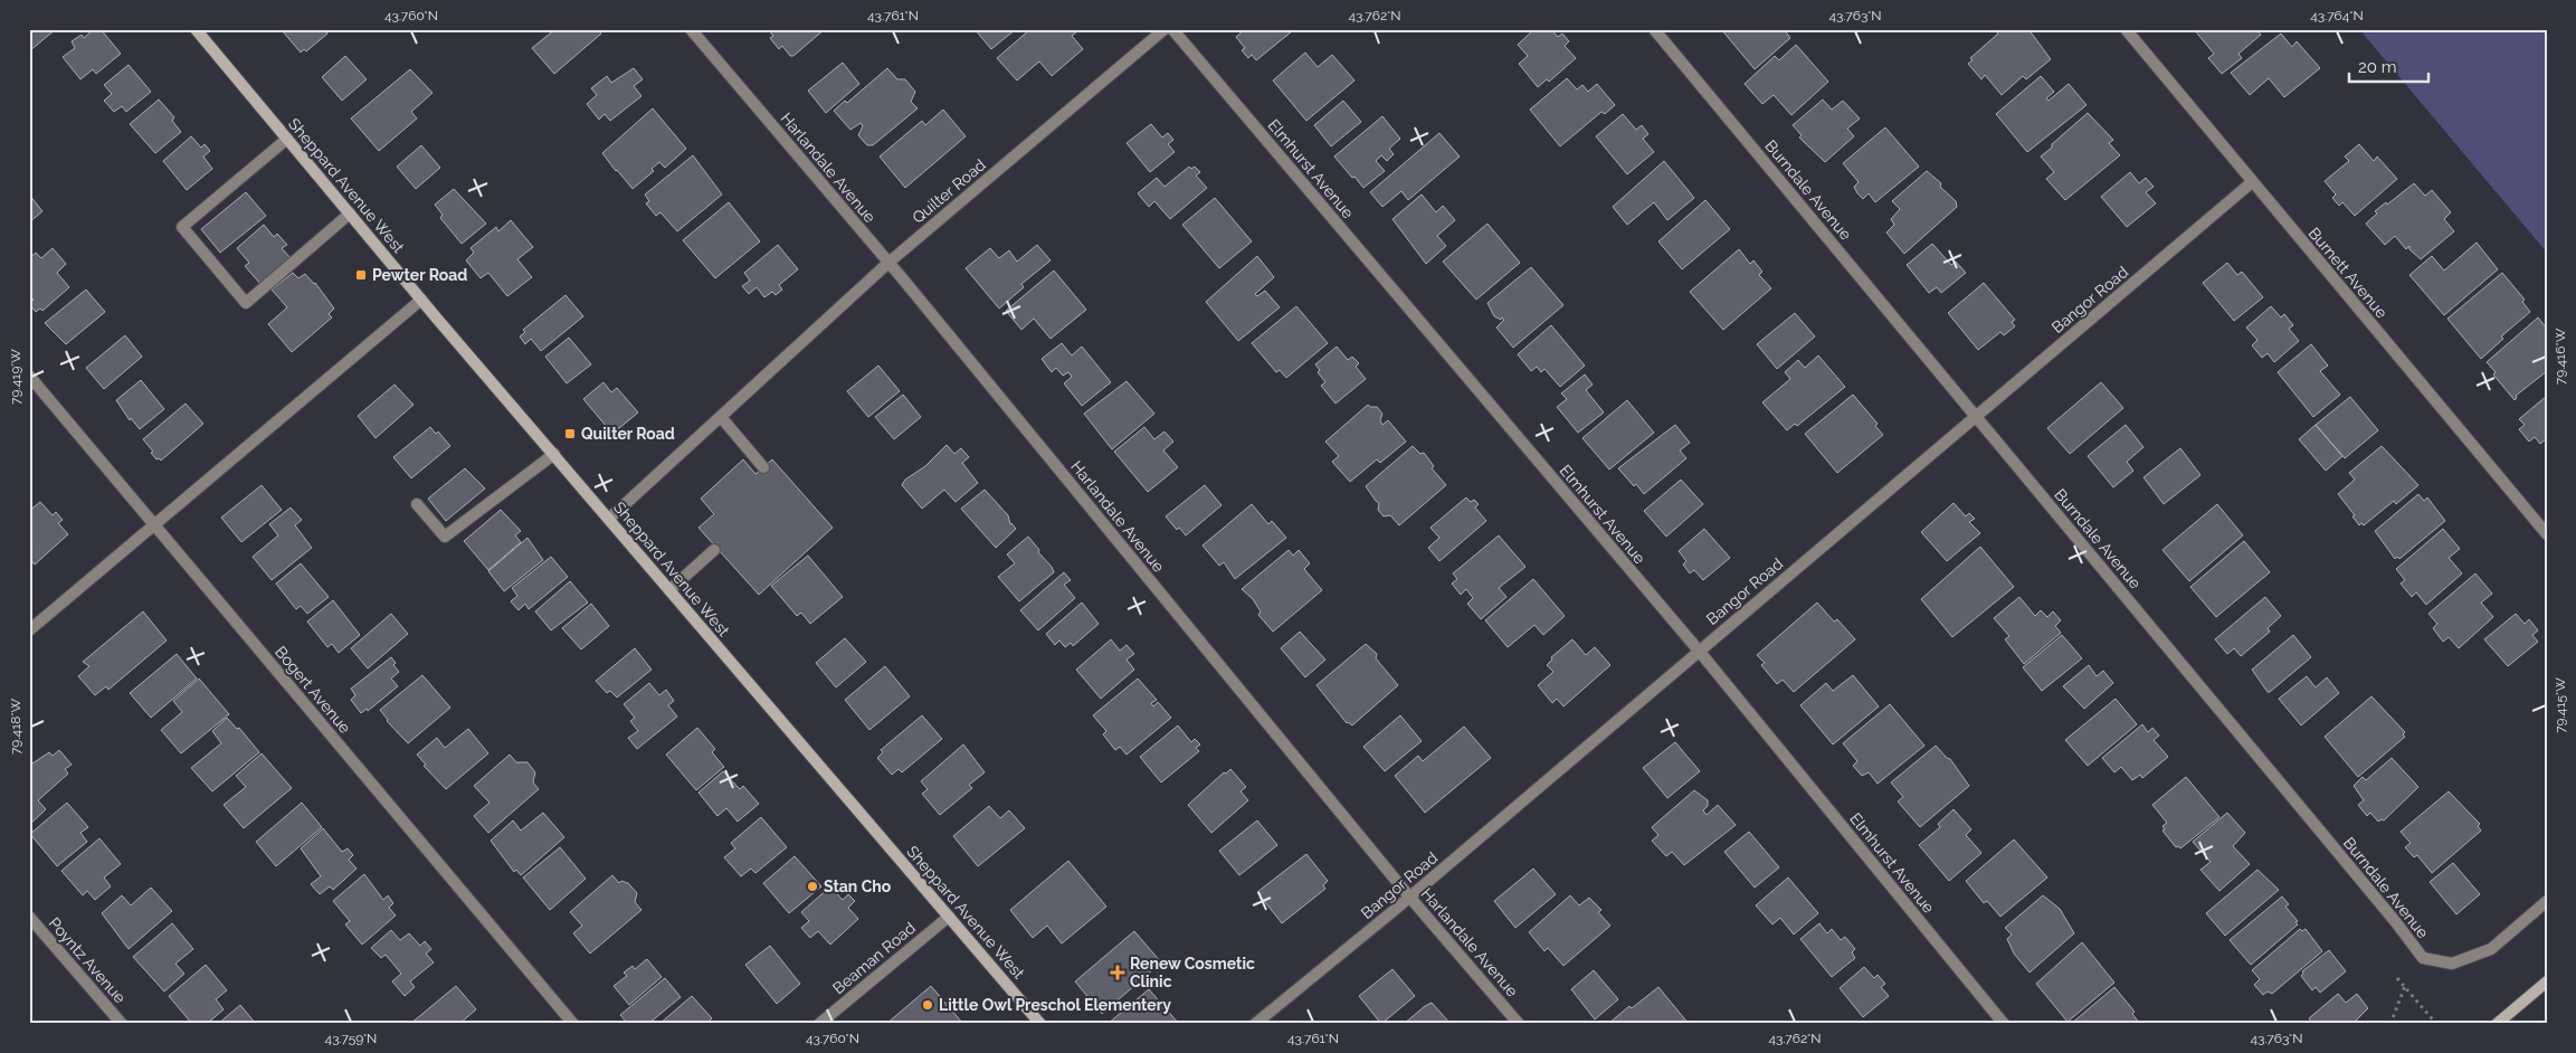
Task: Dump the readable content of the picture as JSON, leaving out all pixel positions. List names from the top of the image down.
{
  "streets": {
    "main road": ["Sheppard Avenue West"],
    "street": [
      "Harlandale Avenue",
      "Elmhurst Avenue",
      "Burndale Avenue",
      "Quilter Road",
      "Burnett Avenue",
      "Bangor Road",
      "Bogert Avenue",
      "Beaman Road",
      "Poyntz Avenue"
    ]
  },
  "crossings": [
    ["Harlandale Avenue", "Quilter Road"],
    ["Harlandale Avenue", "Bangor Road"],
    ["Elmhurst Avenue", "Bangor Road"],
    ["Sheppard Avenue West", "Quilter Road"],
    ["Sheppard Avenue West", "Beaman Road"],
    ["Burndale Avenue", "Bangor Road"],
    ["Burnett Avenue", "Bangor Road"]
  ],
  "places": {
    "transit": ["Pewter Road", "Quilter Road"],
    "other": ["Stan Cho", "Little Owl Preschol Elementery"],
    "health": ["Renew Cosmetic Clinic"]
  },
  "scale_bar": "20 m",
  "coordinates": [
    "43.760°N",
    "43.761°N",
    "43.762°N",
    "43.763°N",
    "43.764°N",
    "79.416°W",
    "79.419°W",
    "79.415°W",
    "79.418°W",
    "43.759°N"
  ]
}
